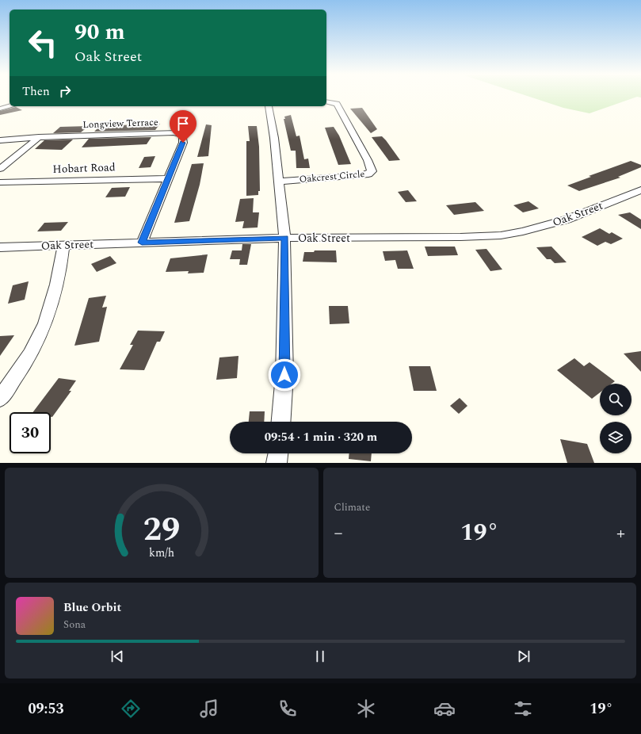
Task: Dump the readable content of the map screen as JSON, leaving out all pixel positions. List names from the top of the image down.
{
  "streets": {
    "street": [
      "Longview Terrace",
      "Hobart Road",
      "Oakcrest Circle",
      "Oak Street"
    ]
  },
  "crossings": [
    ["Longview Terrace", "Hobart Road"],
    ["Longview Terrace", "Oak Street"]
  ],
  "page": {
    "turn": ["90 m", "Oak Street"],
    "then": "Then",
    "limit": "30",
    "trip": "09:54 · 1 min · 320 m",
    "tile": "Climate",
    "heat": ["−", "19°", "+"],
    "song": ["Blue Orbit", "Sona"],
    "tabs": ["09:53", "19°"],
    "gauge": ["29", "km/h"]
  }
}
